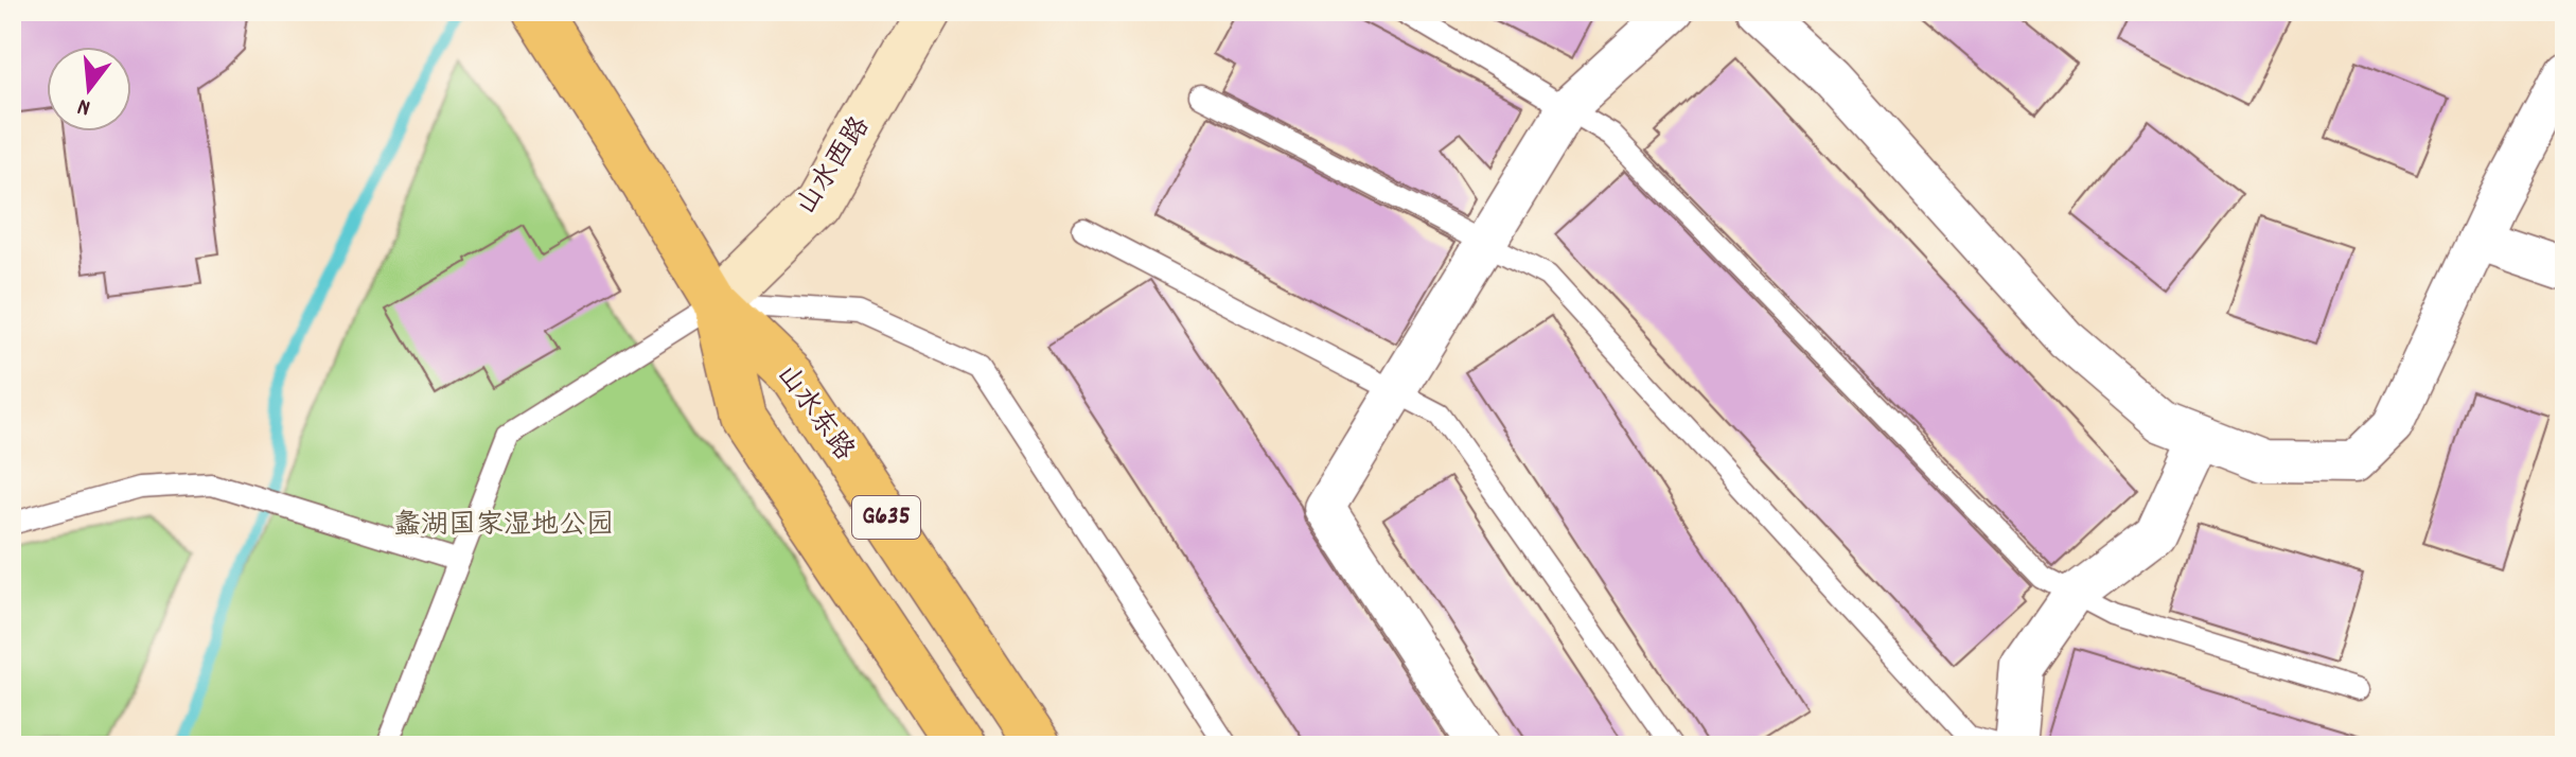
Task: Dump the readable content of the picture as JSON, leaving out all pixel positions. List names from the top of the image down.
{
  "streets": {
    "highway": ["山水东路", "G635"],
    "street": ["山水西路"]
  },
  "crossings": [
    ["山水西路", "山水东路"]
  ],
  "parks": ["蠡湖国家湿地公园"],
  "north": "bottom"
}
